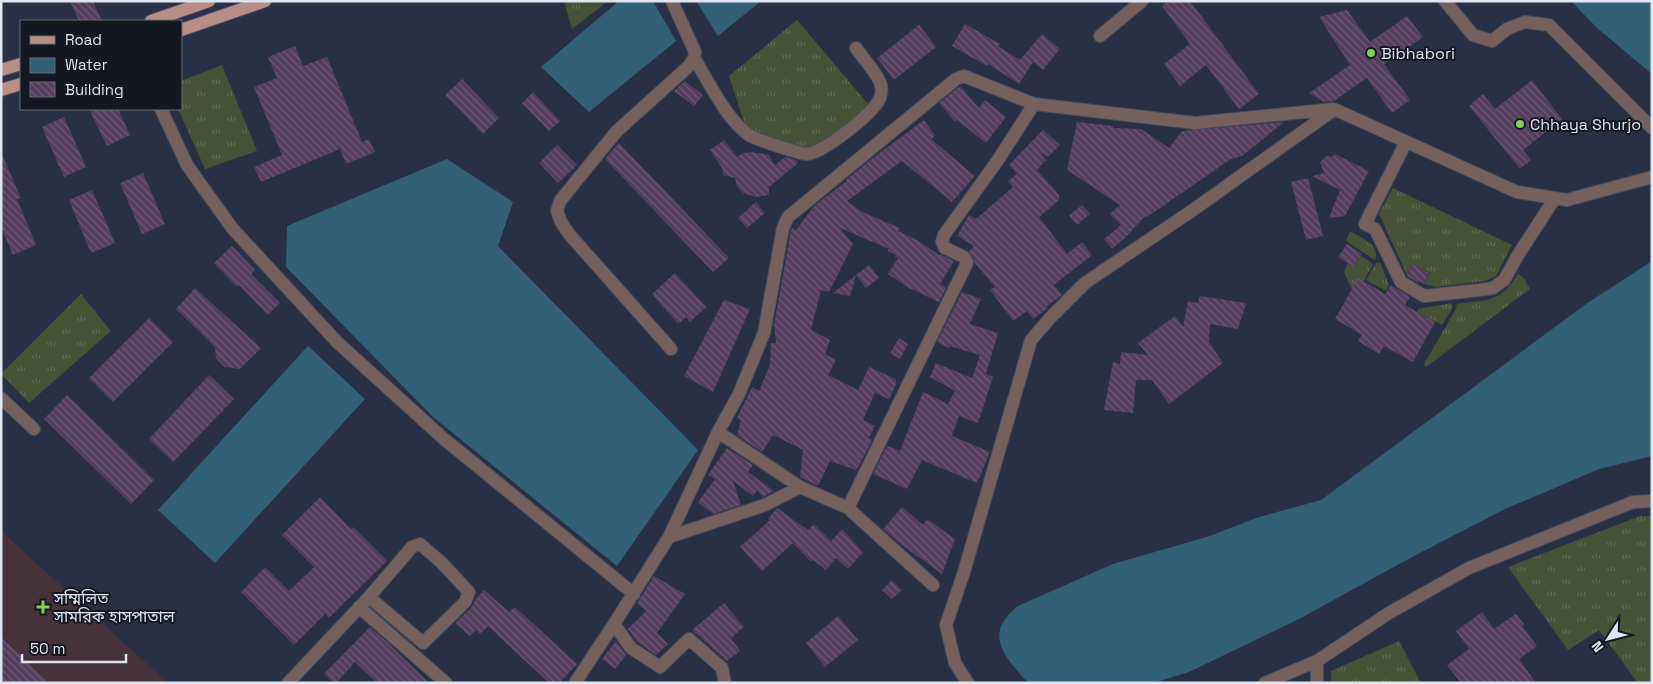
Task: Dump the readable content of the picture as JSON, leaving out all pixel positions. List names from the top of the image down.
{
  "places": {
    "other": ["Bibhabori", "Chhaya Shurjo"],
    "health": ["সম্মিলিত সামরিক হাসপাতাল"]
  },
  "legend": ["Road", "Water", "Building"],
  "scale_bar": "50 m",
  "north": "bottom left"
}
